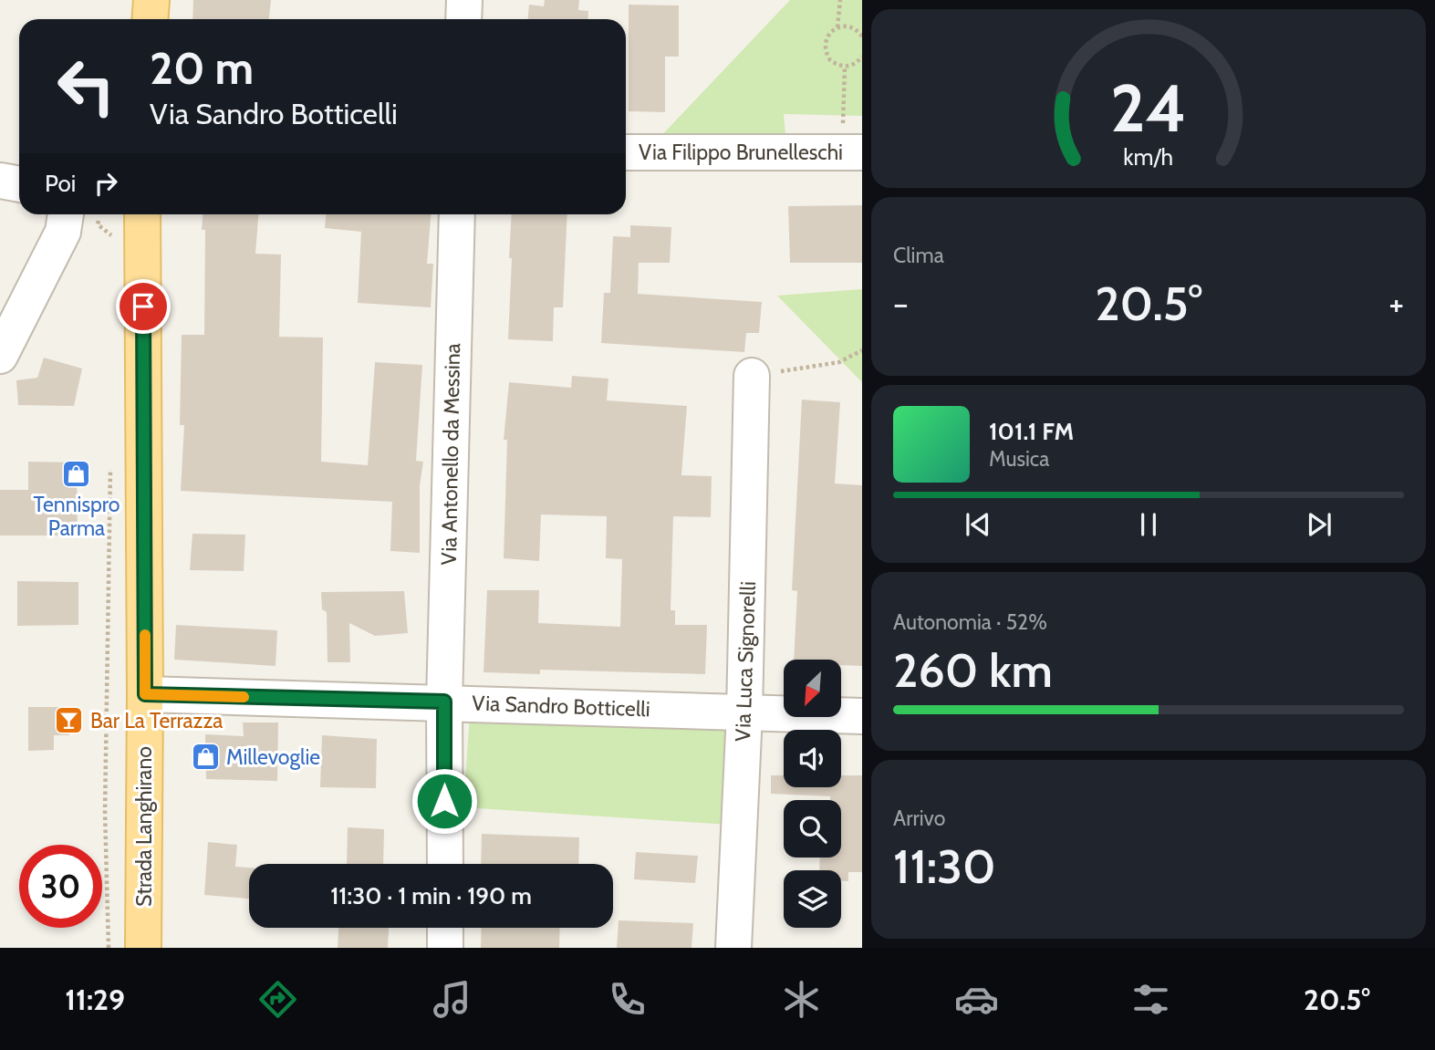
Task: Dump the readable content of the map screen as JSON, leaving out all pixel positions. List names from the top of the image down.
{
  "streets": {
    "main road": ["Strada Langhirano"],
    "street": [
      "Via Filippo Brunelleschi",
      "Via Antonello da Messina",
      "Via Luca Signorelli",
      "Via Sandro Botticelli"
    ]
  },
  "crossings": [
    ["Via Antonello da Messina", "Via Sandro Botticelli"],
    ["Via Luca Signorelli", "Via Sandro Botticelli"],
    ["Via Sandro Botticelli", "Strada Langhirano"]
  ],
  "places": {
    "shop": ["Tennispro Parma", "Millevoglie"],
    "bar": ["Bar La Terrazza"]
  },
  "north": "bottom left",
  "page": {
    "turn": ["20 m", "Via Sandro Botticelli"],
    "then": "Poi",
    "tile": [
      "Clima",
      ["Autonomia · 52%", "260 km"],
      ["Arrivo", "11:30"]
    ],
    "heat": ["−", "20.5°", "+"],
    "song": ["101.1 FM", "Musica"],
    "limit": "30",
    "trip": "11:30 · 1 min · 190 m",
    "tabs": ["11:29", "20.5°"],
    "gauge": ["24", "km/h"]
  }
}
